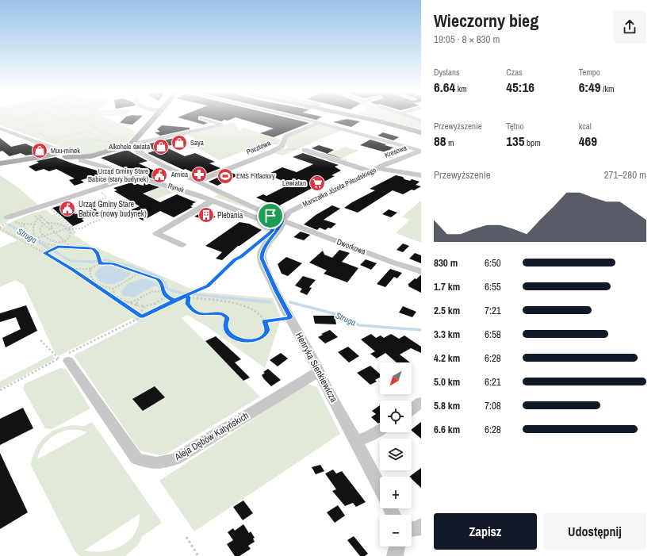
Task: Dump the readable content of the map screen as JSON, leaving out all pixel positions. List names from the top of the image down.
{
  "streets": {
    "street": [
      "Pocztowa",
      "Kresowa",
      "Marszałka Józefa Piłsudskiego",
      "Rynek",
      "Dworkowa",
      "Henryka Sienkiewicza",
      "Aleja Dębów Katyńskich"
    ]
  },
  "crossings": [
    ["Pocztowa", "Kresowa"],
    ["Pocztowa", "Rynek"],
    ["Kresowa", "Marszałka Józefa Piłsudskiego"],
    ["Marszałka Józefa Piłsudskiego", "Rynek"],
    ["Marszałka Józefa Piłsudskiego", "Dworkowa"],
    ["Marszałka Józefa Piłsudskiego", "Henryka Sienkiewicza"],
    ["Rynek", "Dworkowa"],
    ["Rynek", "Henryka Sienkiewicza"],
    ["Dworkowa", "Henryka Sienkiewicza"],
    ["Henryka Sienkiewicza", "Aleja Dębów Katyńskich"]
  ],
  "water": ["Struga"],
  "places": {
    "shop": ["Saya", "Alkohole świata", "Muu-minek"],
    "pharmacy": ["Arnica"],
    "public building": ["Urząd Gminy Stare Babice (stary budynek)", "Urząd Gminy Stare Babice (nowy budynek)"],
    "sports": ["EMS Fitfactory"],
    "supermarket": ["Lewiatan"],
    "building": ["Plebania"]
  },
  "north": "bottom left",
  "page": {
    "heading": ["Wieczorny bieg", "19:05 · 8 × 830 m"],
    "stats": [
      ["Dystans", "6.64 km"],
      ["Czas", "45:16"],
      ["Tempo", "6:49 /km"],
      ["Przewyższenie", "88 m"],
      ["Tętno", "135 bpm"],
      ["kcal", "469"]
    ],
    "chart": ["Przewyższenie", "271–280 m"],
    "list": [
      {
        "name": "830 m",
        "note": "6:50"
      },
      {
        "name": "1.7 km",
        "note": "6:55"
      },
      {
        "name": "2.5 km",
        "note": "7:21"
      },
      {
        "name": "3.3 km",
        "note": "6:58"
      },
      {
        "name": "4.2 km",
        "note": "6:28"
      },
      {
        "name": "5.0 km",
        "note": "6:21"
      },
      {
        "name": "5.8 km",
        "note": "7:08"
      },
      {
        "name": "6.6 km",
        "note": "6:28"
      }
    ],
    "map_buttons": ["+", "−"],
    "buttons": ["Zapisz", "Udostępnij"]
  }
}
